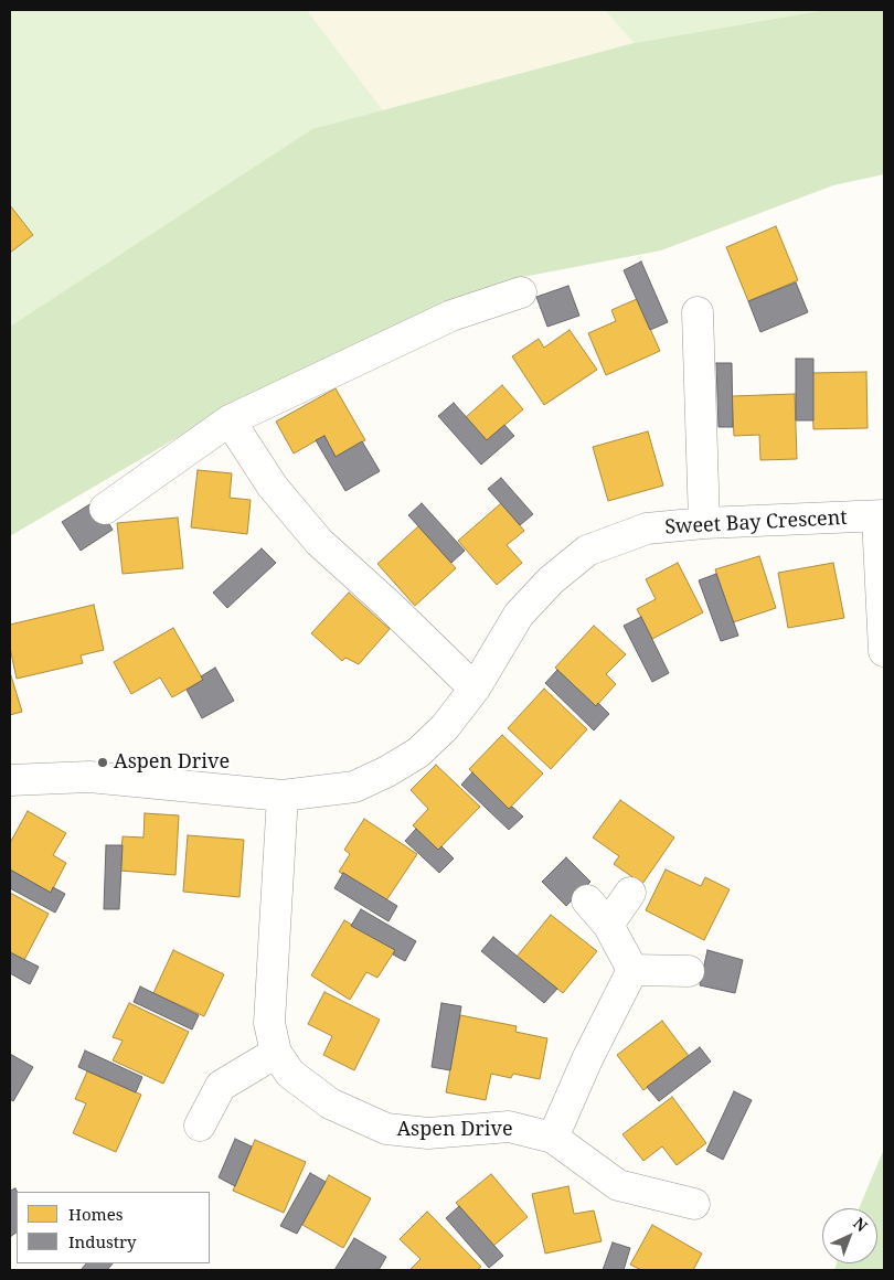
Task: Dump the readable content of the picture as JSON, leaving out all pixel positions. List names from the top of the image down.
{
  "streets": {
    "street": ["Sweet Bay Crescent", "Aspen Drive"]
  },
  "crossings": [
    ["Sweet Bay Crescent", "Aspen Drive"]
  ],
  "places": ["Aspen Drive"],
  "legend": ["Homes", "Industry"],
  "north": "top right"
}
